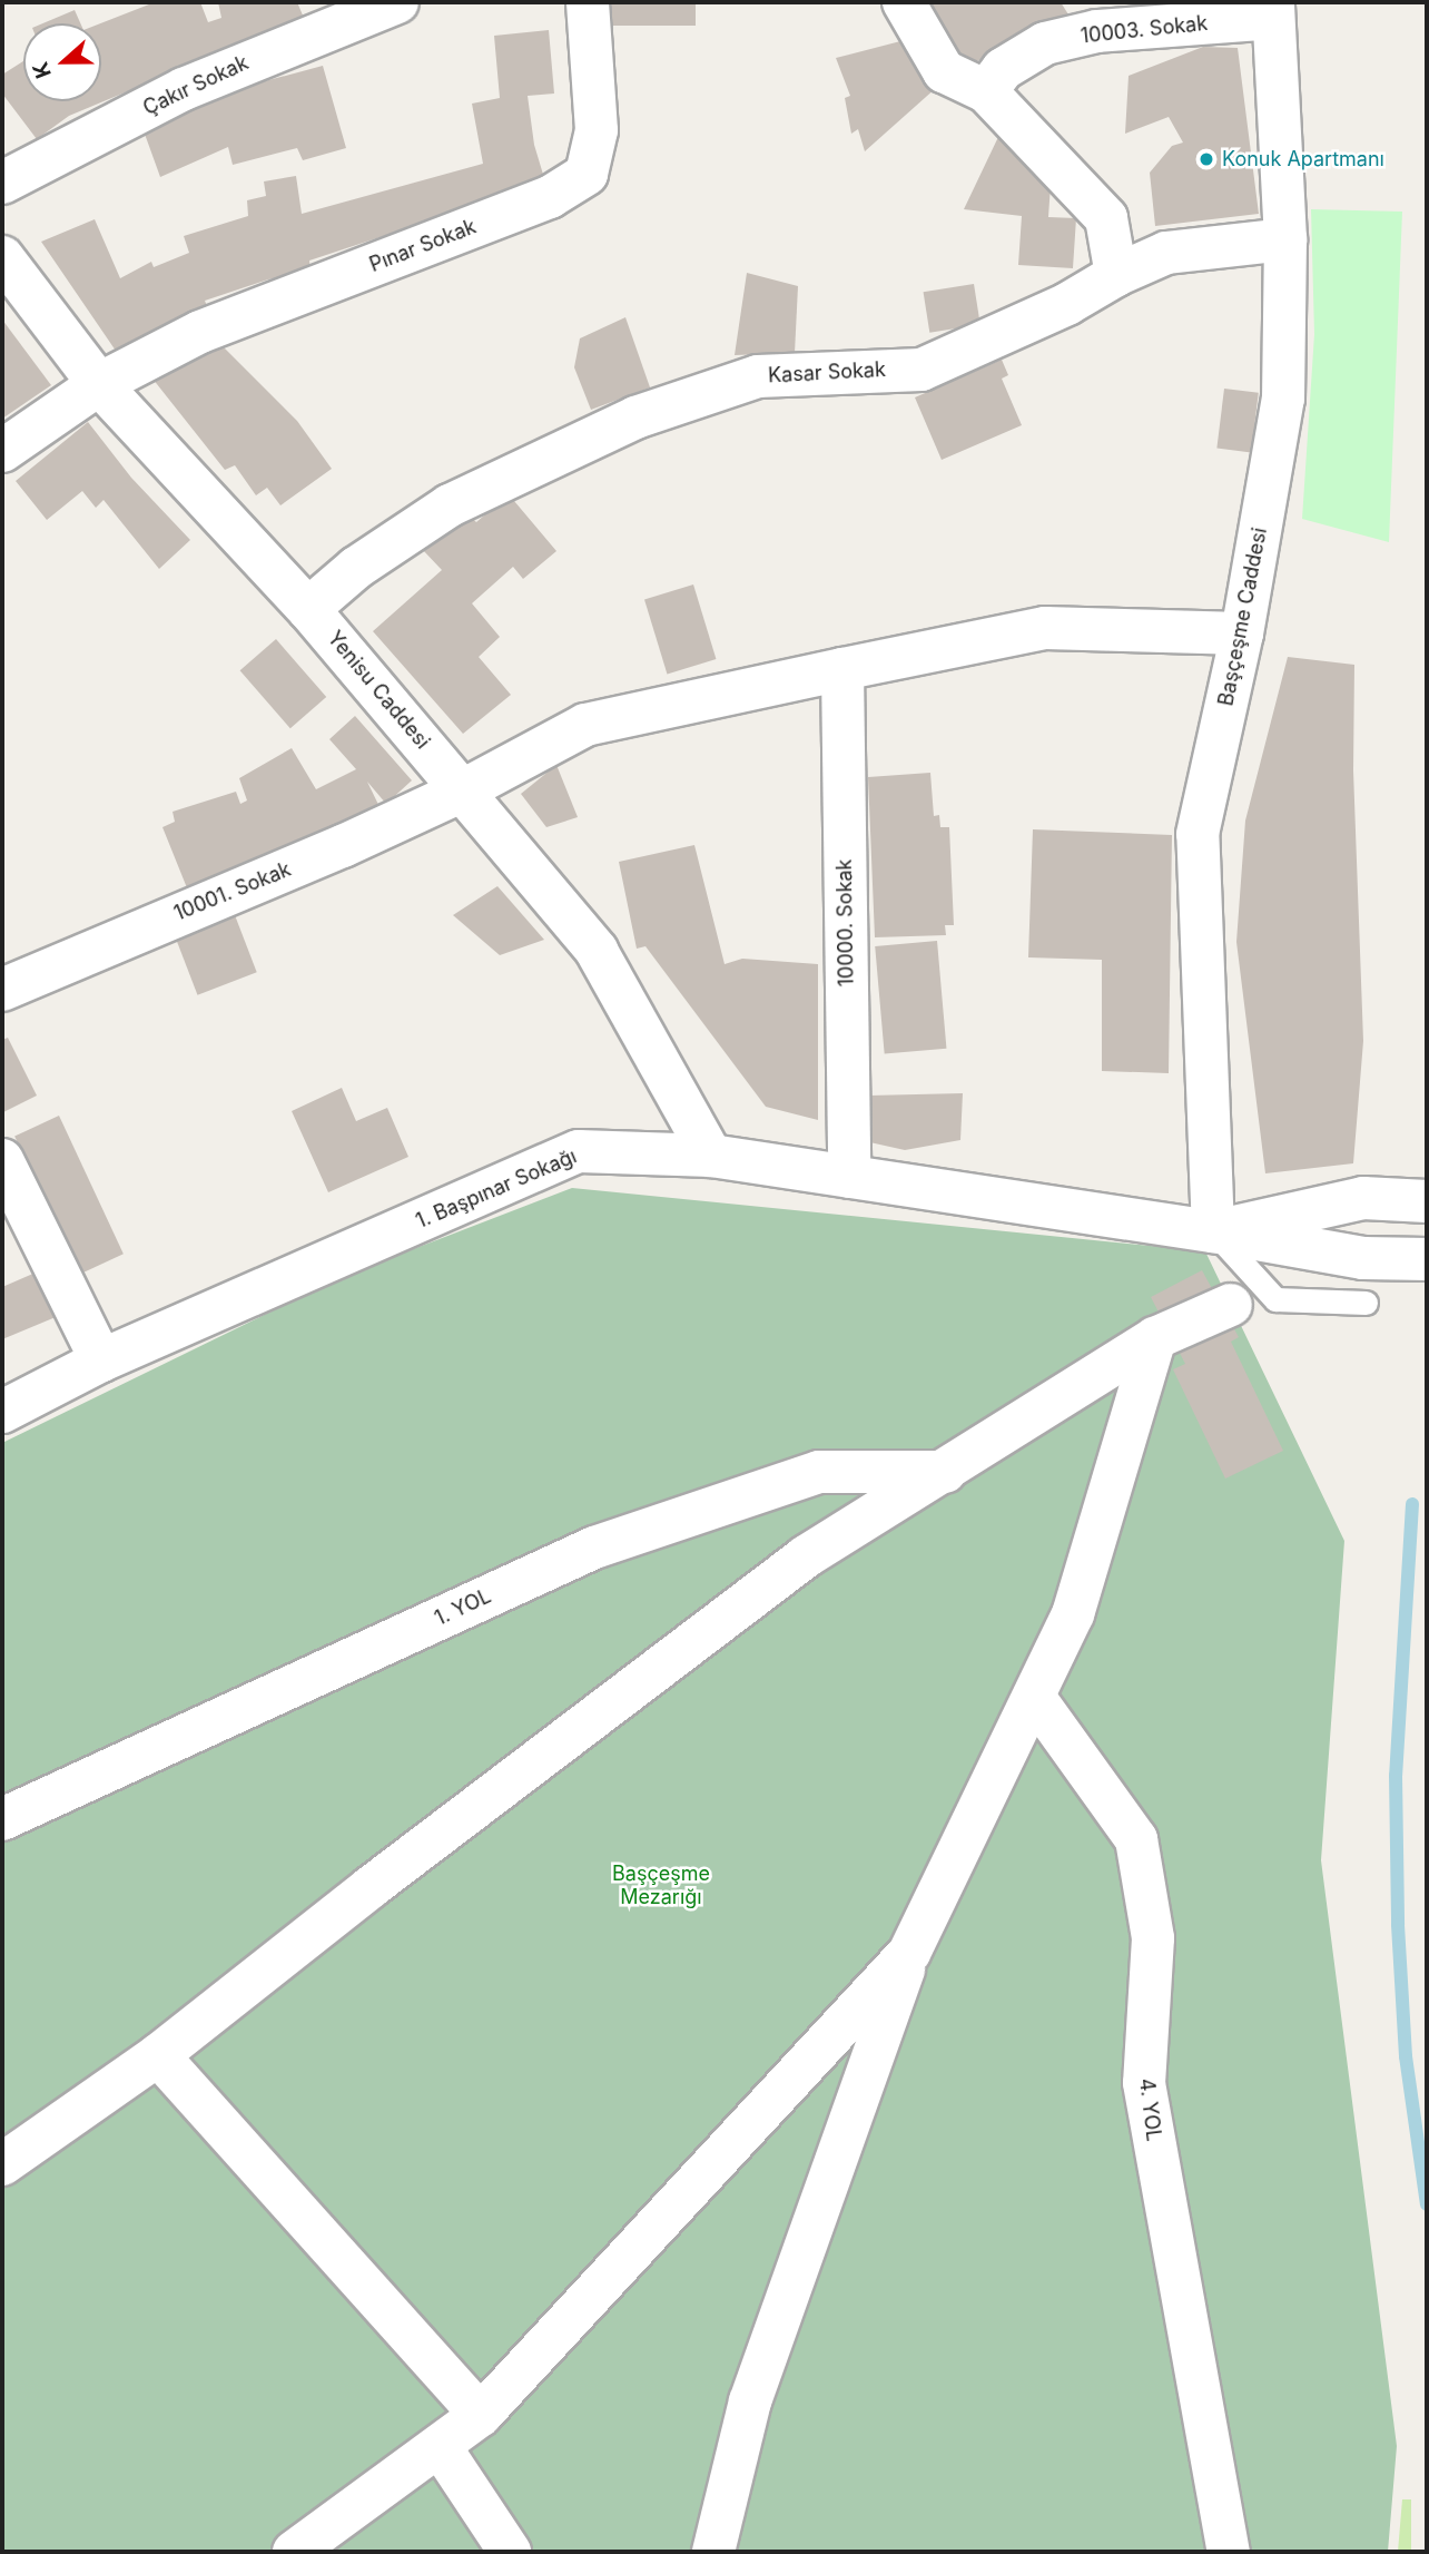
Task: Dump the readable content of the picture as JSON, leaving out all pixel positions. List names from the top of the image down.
{
  "streets": {
    "street": [
      "10003. Sokak",
      "Çakır Sokak",
      "Pınar Sokak",
      "Kasar Sokak",
      "Başçeşme Caddesi",
      "Yenisu Caddesi",
      "10001. Sokak",
      "10000. Sokak",
      "1. Başpınar Sokağı",
      "1. YOL",
      "4. YOL"
    ]
  },
  "crossings": [
    ["10003. Sokak", "Başçeşme Caddesi"],
    ["Pınar Sokak", "Yenisu Caddesi"],
    ["Kasar Sokak", "Başçeşme Caddesi"],
    ["Kasar Sokak", "Yenisu Caddesi"],
    ["Başçeşme Caddesi", "1. Başpınar Sokağı"],
    ["Yenisu Caddesi", "10001. Sokak"],
    ["Yenisu Caddesi", "1. Başpınar Sokağı"],
    ["10000. Sokak", "1. Başpınar Sokağı"]
  ],
  "parks": ["Başçeşme Mezarığı"],
  "places": ["Konuk Apartmanı"],
  "north": "left"
}
